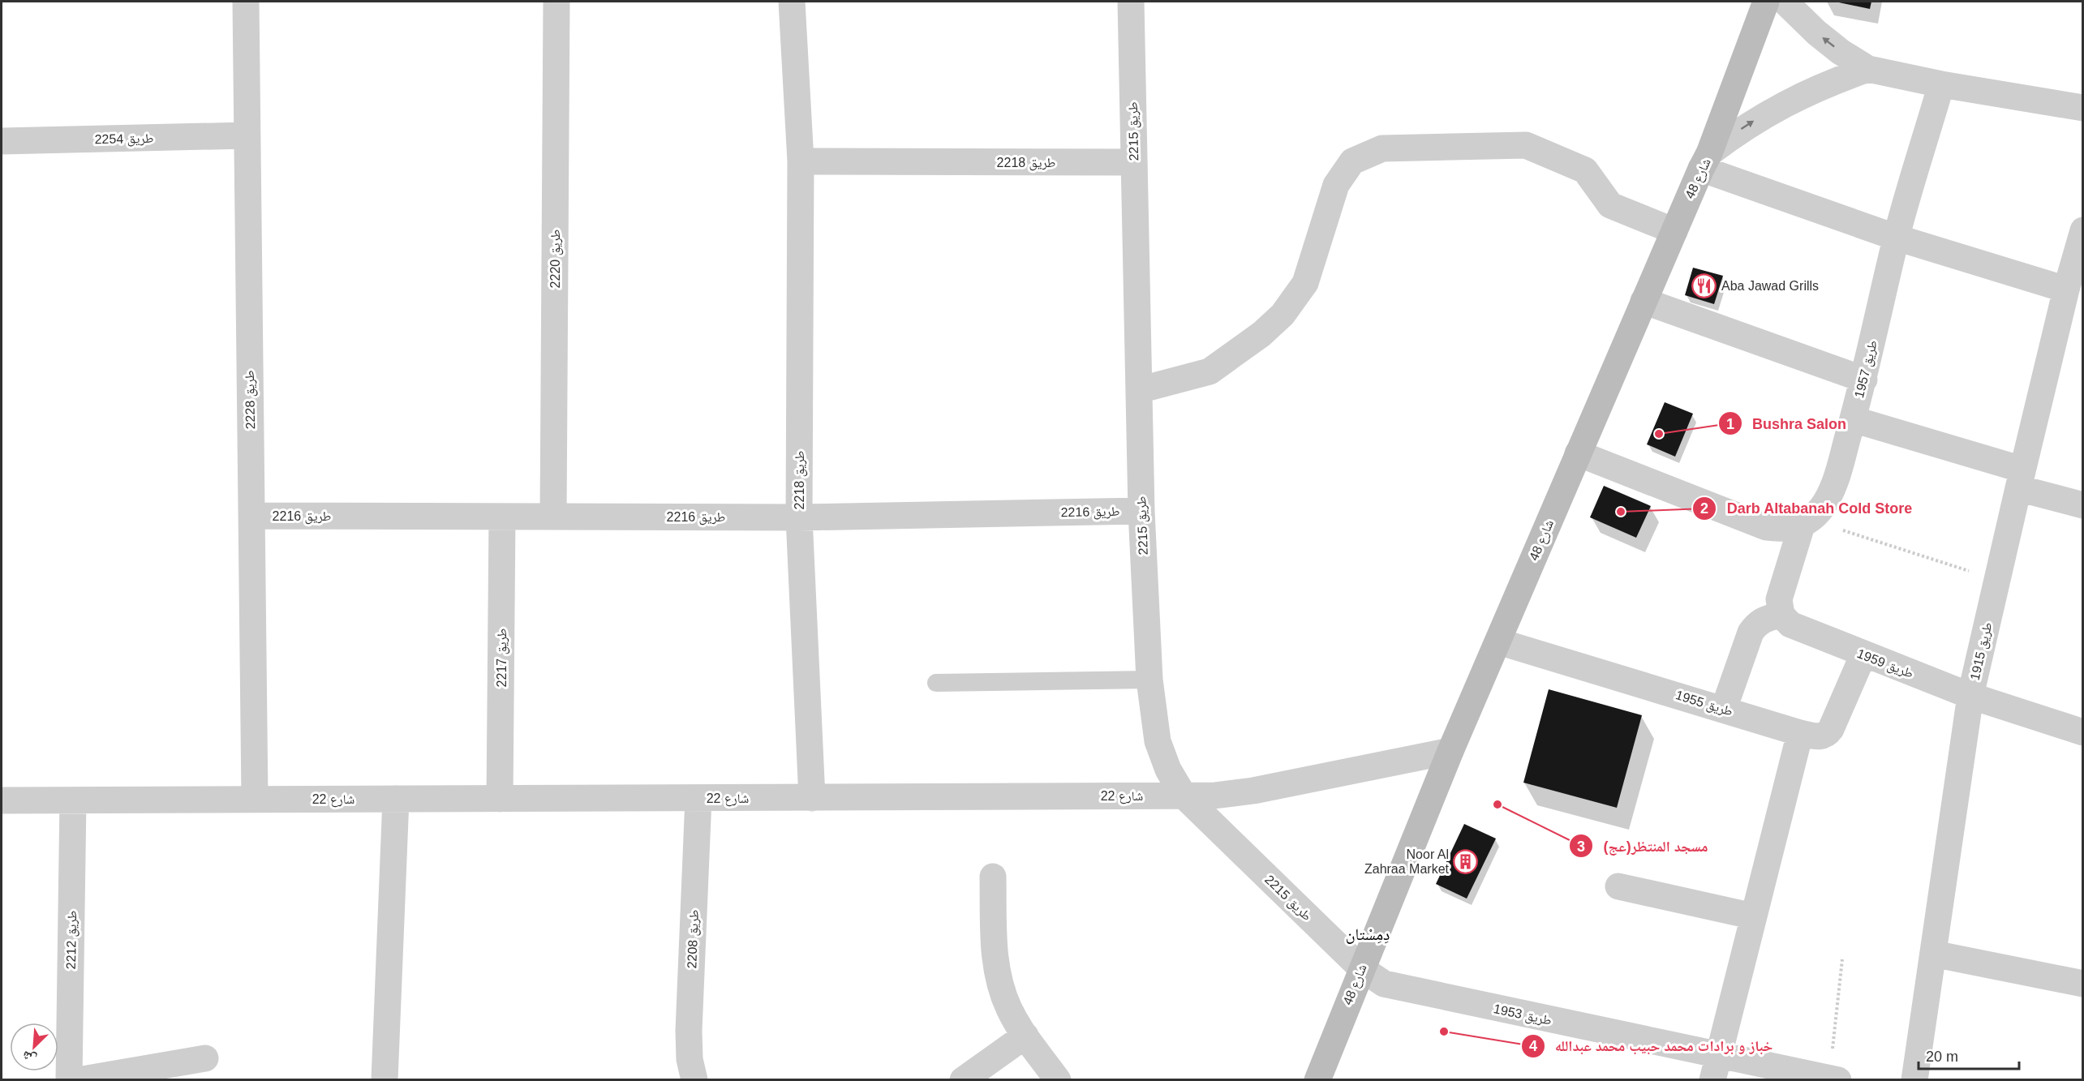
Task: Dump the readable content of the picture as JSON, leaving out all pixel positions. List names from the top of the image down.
{
  "streets": {
    "street": [
      "طريق 2215",
      "طريق 2254",
      "طريق 2218",
      "شارع 48",
      "طريق 2220",
      "طريق 1957",
      "طريق 2228",
      "طريق 2216",
      "طريق 1915",
      "طريق 2217",
      "طريق 1959",
      "طريق 1955",
      "شارع 22",
      "طريق 2208",
      "طريق 2212",
      "طريق 1953"
    ]
  },
  "crossings": [
    ["طريق 2215", "طريق 2218"],
    ["طريق 2215", "شارع 48"],
    ["طريق 2215", "طريق 2216"],
    ["طريق 2215", "شارع 22"],
    ["طريق 2215", "طريق 1953"],
    ["طريق 2254", "طريق 2228"],
    ["طريق 2218", "طريق 2216"],
    ["طريق 2218", "شارع 22"],
    ["شارع 48", "طريق 1955"],
    ["شارع 48", "شارع 22"],
    ["شارع 48", "طريق 1953"],
    ["طريق 2220", "طريق 2216"],
    ["طريق 2228", "طريق 2216"],
    ["طريق 2228", "شارع 22"],
    ["طريق 2216", "طريق 2217"],
    ["طريق 1915", "طريق 1959"],
    ["طريق 2217", "شارع 22"],
    ["طريق 1959", "طريق 1955"],
    ["شارع 22", "طريق 2208"],
    ["شارع 22", "طريق 2212"]
  ],
  "districts": ["دِمِسْتان"],
  "places": {
    "restaurant": ["Aba Jawad Grills"],
    "other": [
      "Bushra Salon",
      "Darb Altabanah Cold Store",
      "مسجد المنتظر(عج)",
      "خباز و برادات محمد حبيب محمد عبدالله"
    ],
    "building": ["Noor Al Zahraa Market"]
  },
  "scale_bar": "20 m",
  "north": "bottom left"
}
